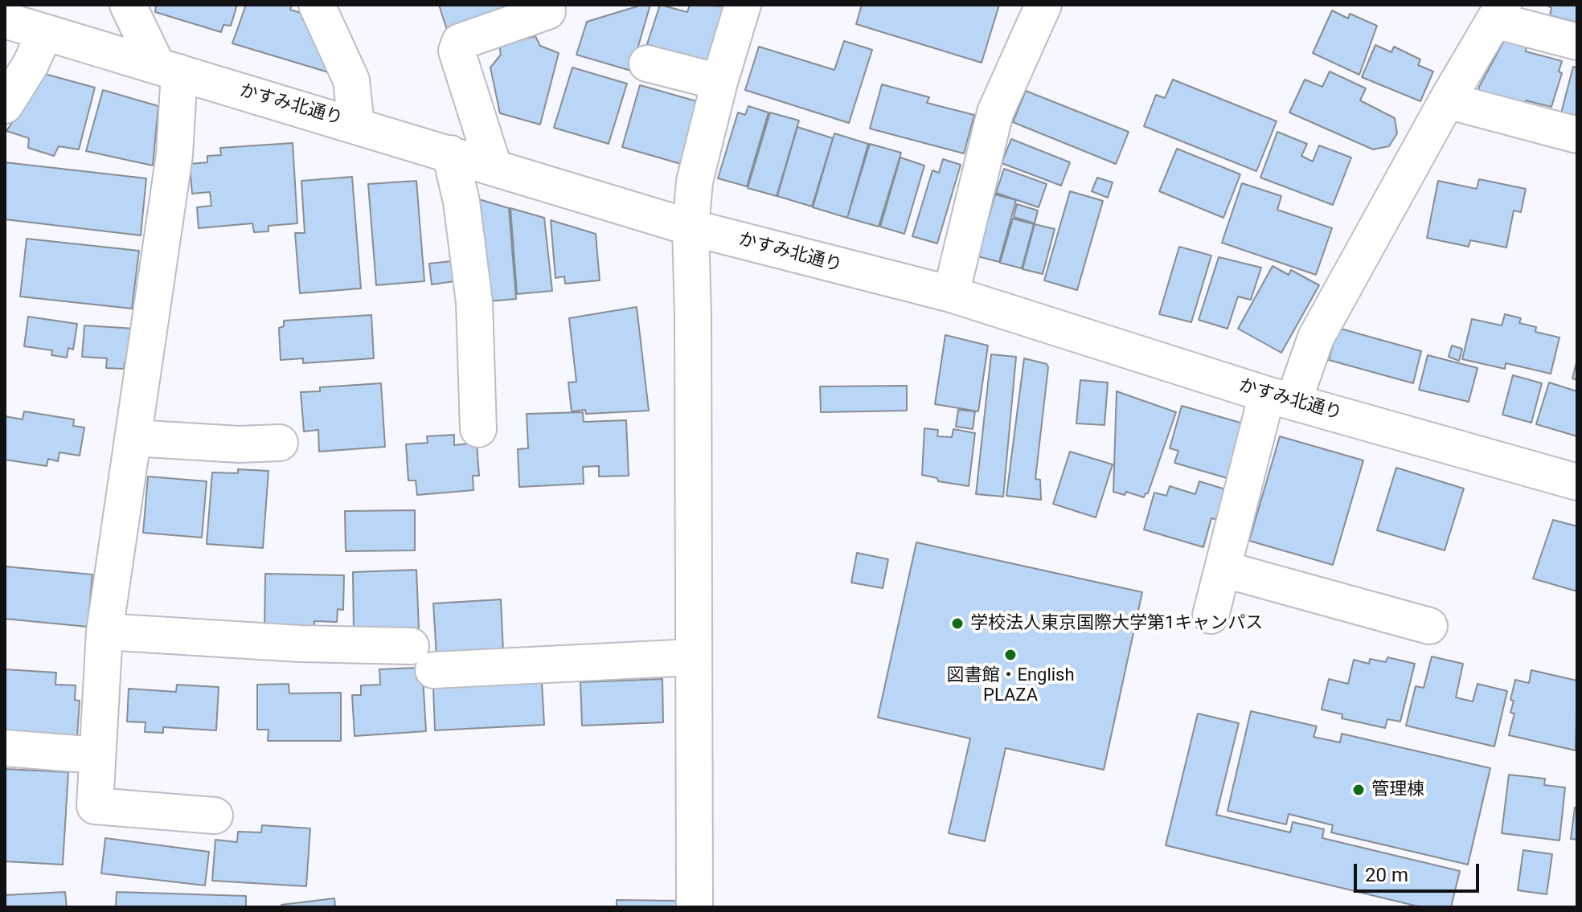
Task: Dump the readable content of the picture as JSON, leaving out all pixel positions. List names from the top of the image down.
{
  "streets": {
    "street": ["かすみ北通り"]
  },
  "places": ["学校法人東京国際大学第1キャンパス", "図書館・English PLAZA", "管理棟"],
  "scale_bar": "20 m"
}
